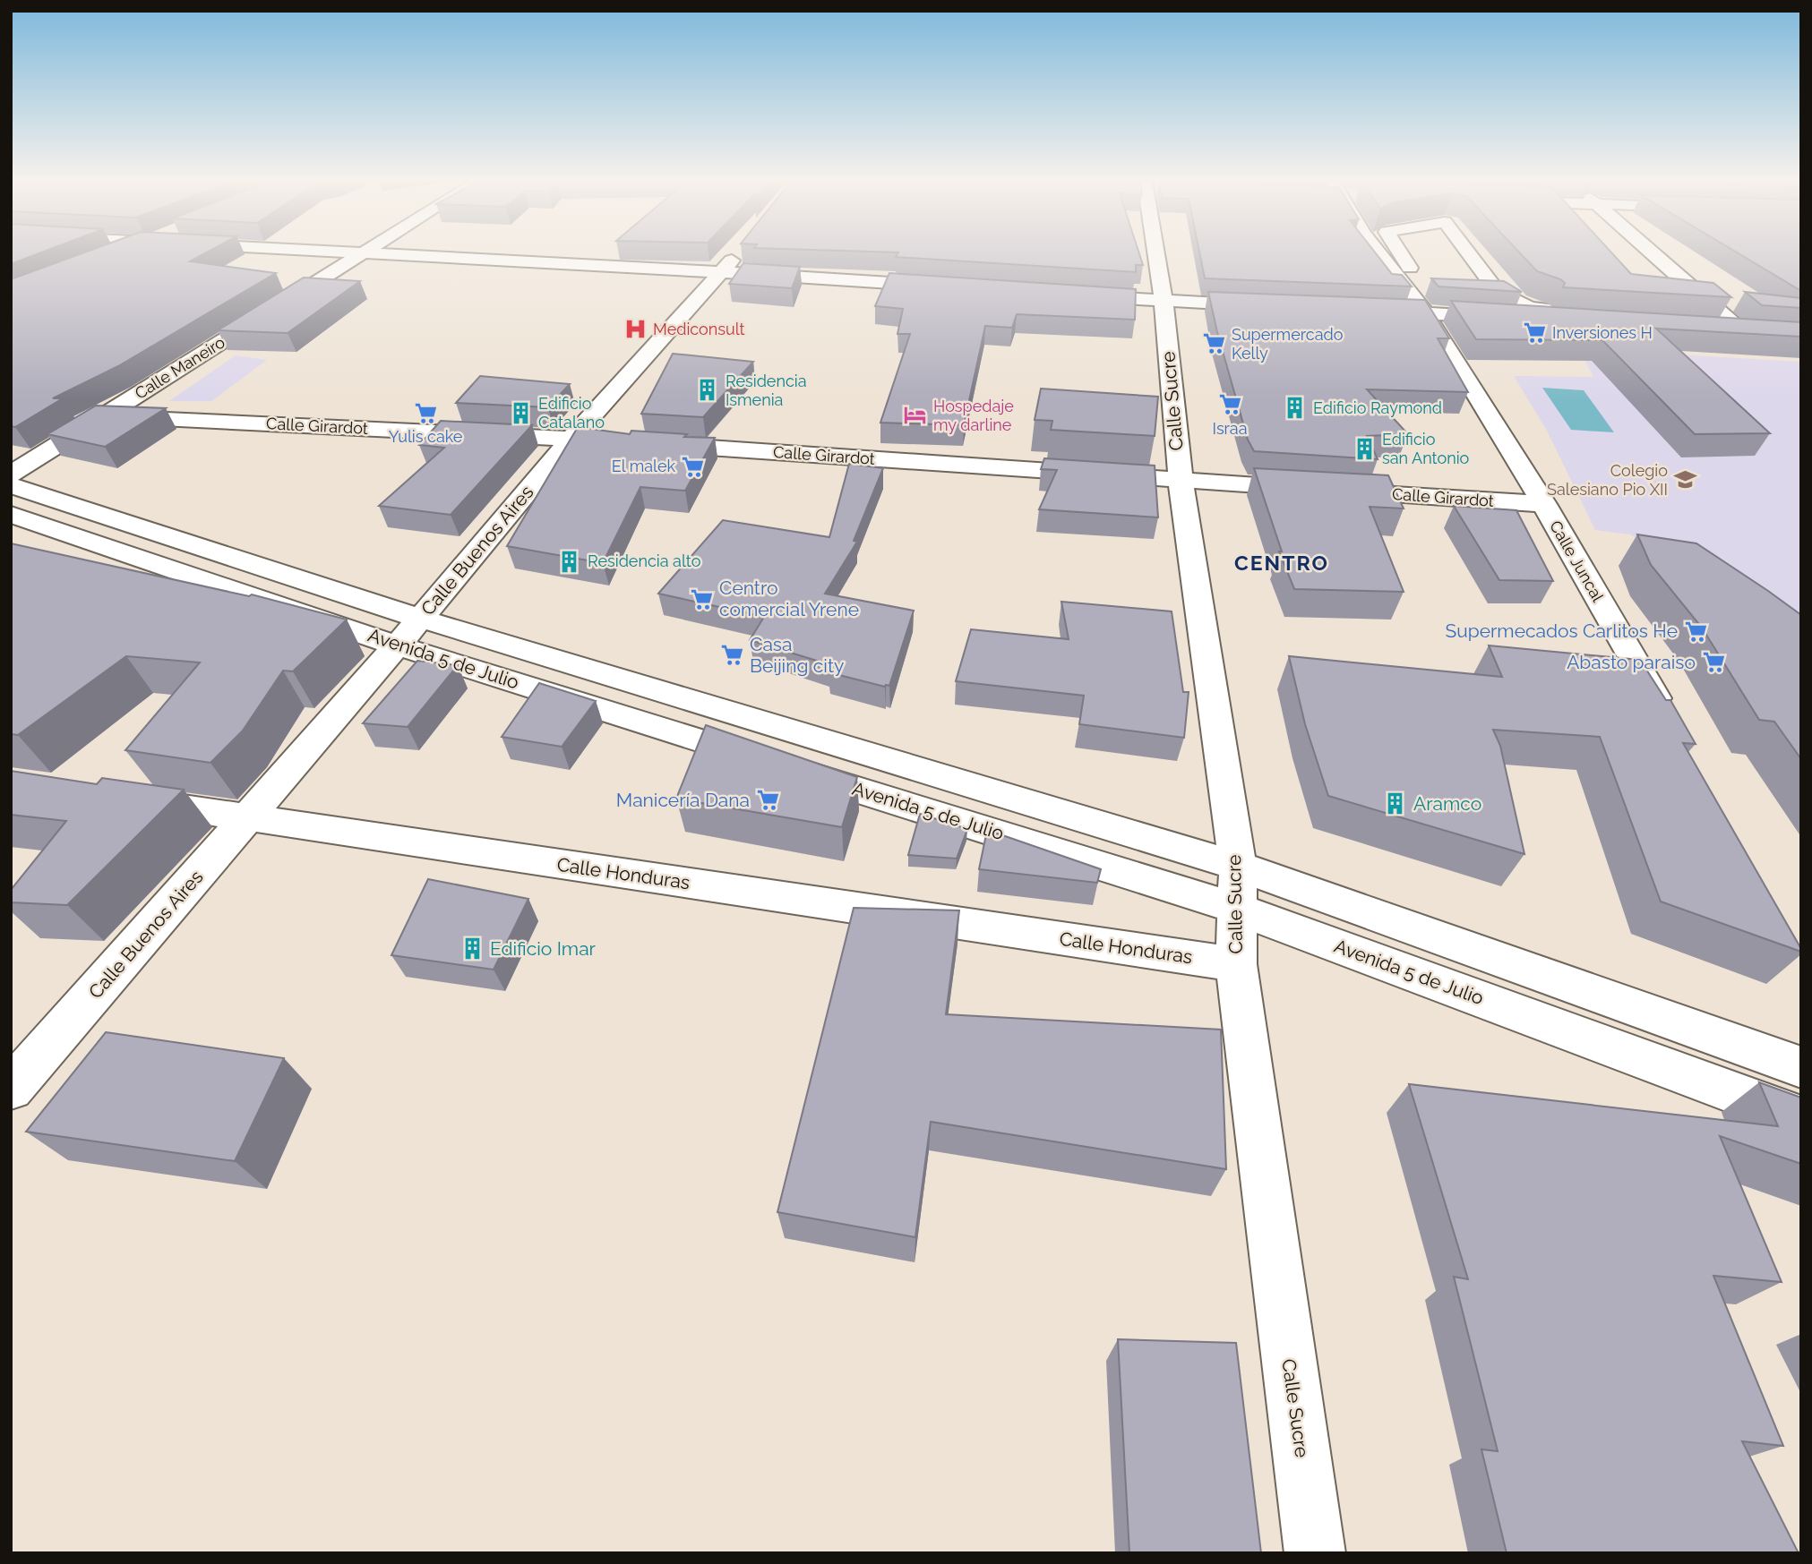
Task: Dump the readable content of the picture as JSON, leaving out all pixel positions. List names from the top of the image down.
{
  "streets": {
    "street": [
      "Calle Maneiro",
      "Calle Sucre",
      "Calle Girardot",
      "Calle Buenos Aires",
      "Calle Juncal",
      "Avenida 5 de Julio",
      "Calle Honduras"
    ]
  },
  "crossings": [
    ["Calle Maneiro", "Calle Girardot"],
    ["Calle Sucre", "Calle Girardot"],
    ["Calle Sucre", "Avenida 5 de Julio"],
    ["Calle Sucre", "Calle Honduras"],
    ["Calle Girardot", "Calle Buenos Aires"],
    ["Calle Girardot", "Calle Juncal"],
    ["Calle Buenos Aires", "Avenida 5 de Julio"],
    ["Calle Buenos Aires", "Calle Honduras"]
  ],
  "districts": ["CENTRO"],
  "places": {
    "hospital": ["Mediconsult"],
    "supermarket": [
      "Inversiones H",
      "Supermercado Kelly",
      "Israa",
      "Yulis cake",
      "El malek",
      "Centro comercial Yrene",
      "Supermecados Carlitos He",
      "Casa Beijing city",
      "Abasto paraiso",
      "Manicería Dana"
    ],
    "building": [
      "Residencia Ismenia",
      "Edificio Raymond",
      "Edificio Catalano",
      "Edificio san Antonio",
      "Residencia alto",
      "Aramco",
      "Edificio Imar"
    ],
    "hotel": ["Hospedaje my darline"],
    "school or university": ["Colegio Salesiano Pio XII"]
  }
}
